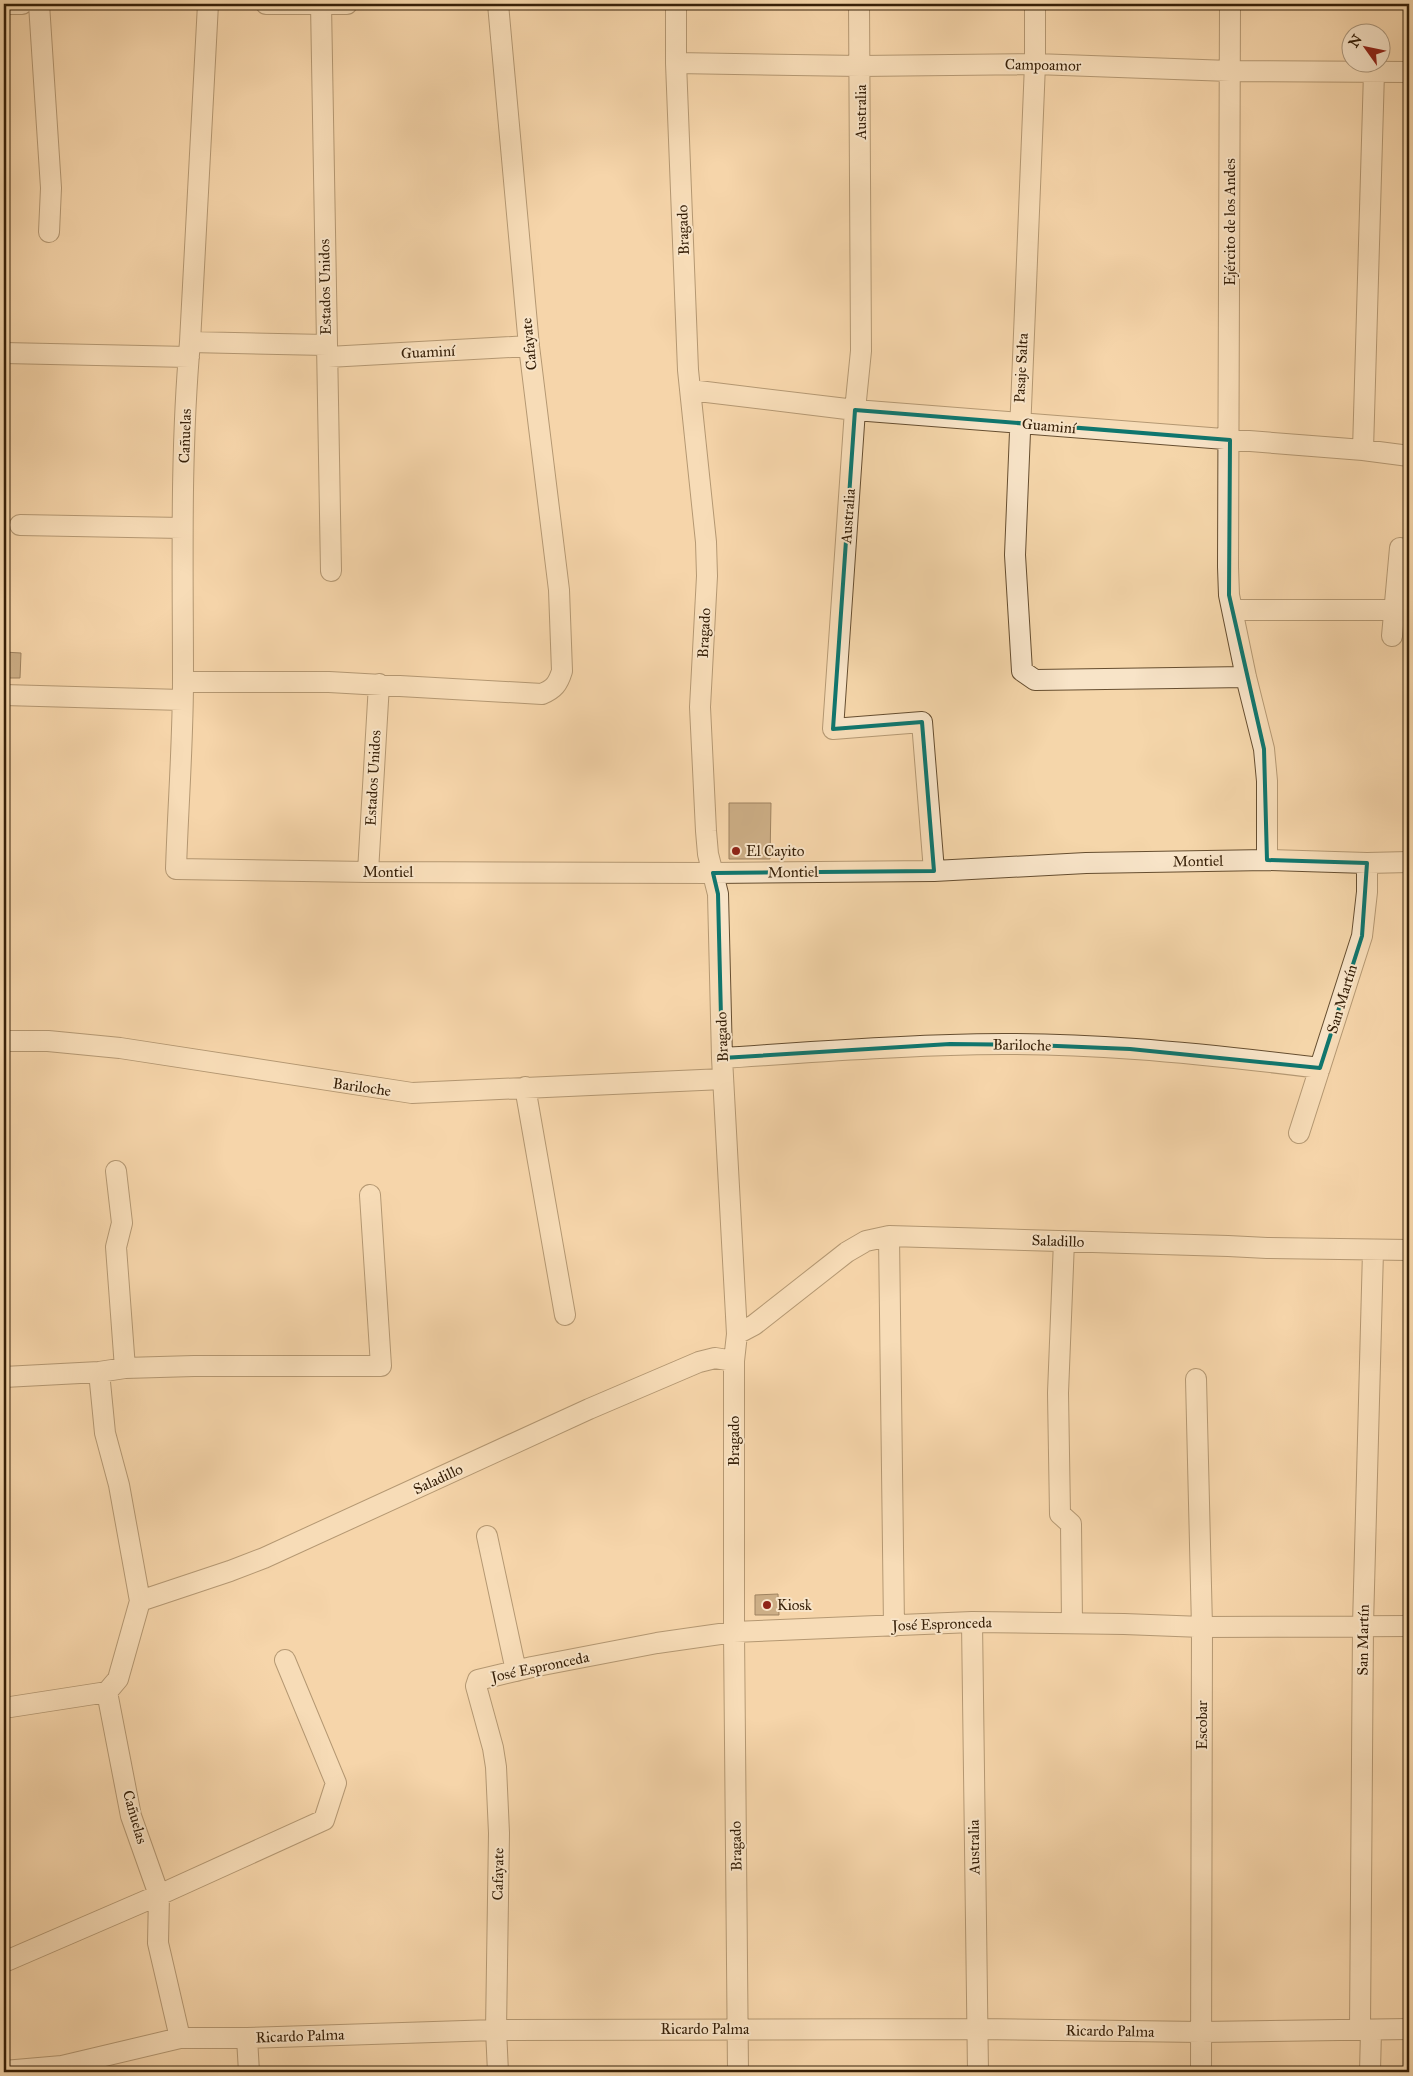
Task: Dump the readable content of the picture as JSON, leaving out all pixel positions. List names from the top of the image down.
{
  "streets": {
    "street": [
      "Campoamor",
      "Australia",
      "Ejército de los Andes",
      "Bragado",
      "Estados Unidos",
      "Cafayate",
      "Guaminí",
      "Pasaje Salta",
      "Cañuelas",
      "Montiel",
      "San Martín",
      "Bariloche",
      "Saladillo",
      "José Espronceda",
      "Escobar",
      "Ricardo Palma"
    ]
  },
  "crossings": [
    ["Campoamor", "Australia"],
    ["Campoamor", "Ejército de los Andes"],
    ["Campoamor", "Bragado"],
    ["Campoamor", "Pasaje Salta"],
    ["Australia", "Guaminí"],
    ["Australia", "Montiel"],
    ["Australia", "José Espronceda"],
    ["Australia", "Ricardo Palma"],
    ["Ejército de los Andes", "Guaminí"],
    ["Ejército de los Andes", "Pasaje Salta"],
    ["Ejército de los Andes", "Montiel"],
    ["Bragado", "Guaminí"],
    ["Bragado", "Montiel"],
    ["Bragado", "Bariloche"],
    ["Bragado", "Saladillo"],
    ["Bragado", "José Espronceda"],
    ["Bragado", "Ricardo Palma"],
    ["Estados Unidos", "Cafayate"],
    ["Estados Unidos", "Guaminí"],
    ["Estados Unidos", "Montiel"],
    ["Cafayate", "Guaminí"],
    ["Cafayate", "José Espronceda"],
    ["Cafayate", "Ricardo Palma"],
    ["Guaminí", "Pasaje Salta"],
    ["Guaminí", "Cañuelas"],
    ["Cañuelas", "Montiel"],
    ["Cañuelas", "Ricardo Palma"],
    ["Montiel", "San Martín"],
    ["San Martín", "Bariloche"],
    ["San Martín", "Saladillo"],
    ["San Martín", "José Espronceda"],
    ["San Martín", "Ricardo Palma"],
    ["José Espronceda", "Escobar"],
    ["Escobar", "Ricardo Palma"]
  ],
  "places": ["El Cayito", "Kiosk"],
  "north": "top left"
}
